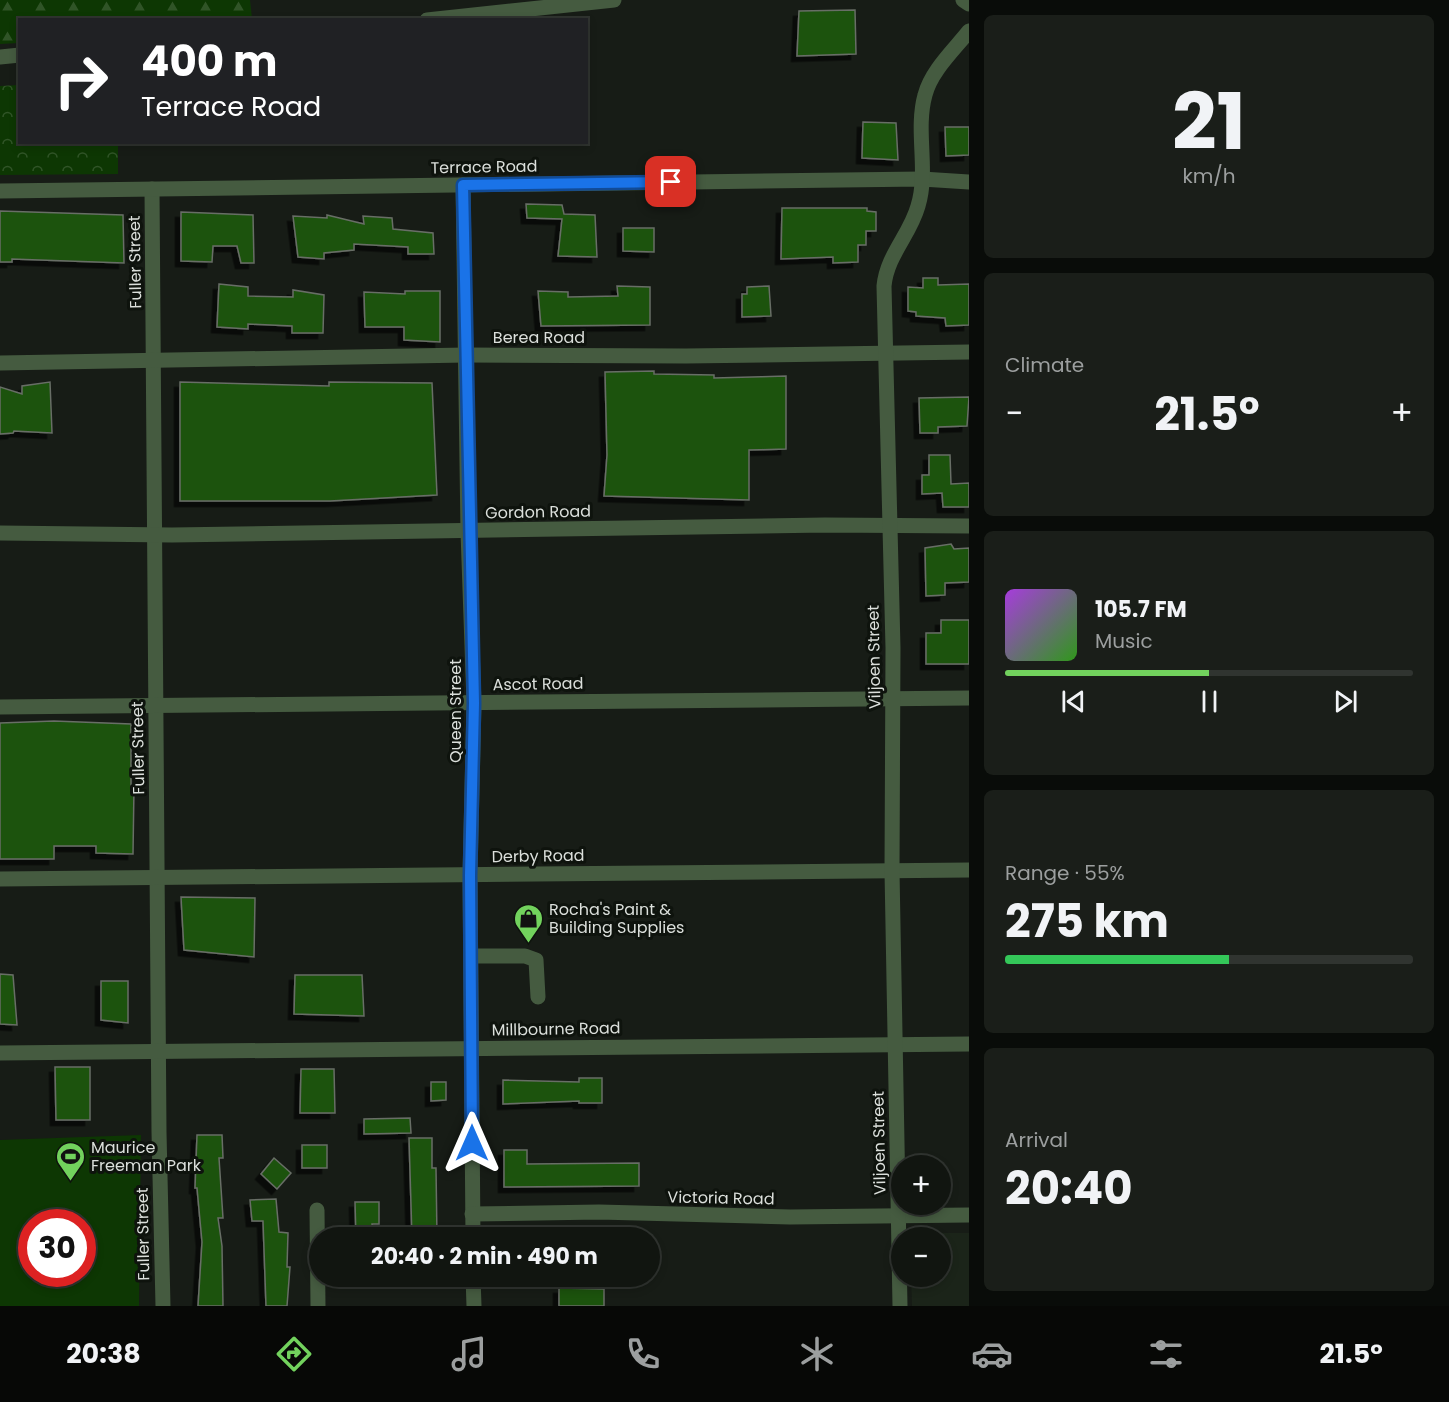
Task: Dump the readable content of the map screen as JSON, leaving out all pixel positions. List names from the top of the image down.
{
  "streets": {
    "street": [
      "Terrace Road",
      "Fuller Street",
      "Berea Road",
      "Gordon Road",
      "Viljoen Street",
      "Ascot Road",
      "Queen Street",
      "Derby Road",
      "Millbourne Road",
      "Victoria Road"
    ]
  },
  "crossings": [
    ["Terrace Road", "Fuller Street"],
    ["Terrace Road", "Viljoen Street"],
    ["Terrace Road", "Queen Street"],
    ["Fuller Street", "Berea Road"],
    ["Fuller Street", "Gordon Road"],
    ["Fuller Street", "Ascot Road"],
    ["Fuller Street", "Derby Road"],
    ["Fuller Street", "Millbourne Road"],
    ["Berea Road", "Viljoen Street"],
    ["Berea Road", "Queen Street"],
    ["Gordon Road", "Viljoen Street"],
    ["Gordon Road", "Queen Street"],
    ["Viljoen Street", "Ascot Road"],
    ["Viljoen Street", "Derby Road"],
    ["Viljoen Street", "Millbourne Road"],
    ["Viljoen Street", "Victoria Road"],
    ["Ascot Road", "Queen Street"],
    ["Queen Street", "Derby Road"],
    ["Queen Street", "Millbourne Road"],
    ["Queen Street", "Victoria Road"]
  ],
  "places": {
    "shop": ["Rocha's Paint & Building Supplies"],
    "sports": ["Maurice Freeman Park"]
  },
  "page": {
    "tile": [
      ["21", "km/h"],
      "Climate",
      ["Range · 55%", "275 km"],
      ["Arrival", "20:40"]
    ],
    "turn": ["400 m", "Terrace Road"],
    "heat": ["−", "21.5°", "+"],
    "song": ["105.7 FM", "Music"],
    "map_buttons": ["+", "−"],
    "limit": "30",
    "trip": "20:40 · 2 min · 490 m",
    "tabs": ["20:38", "21.5°"]
  }
}
